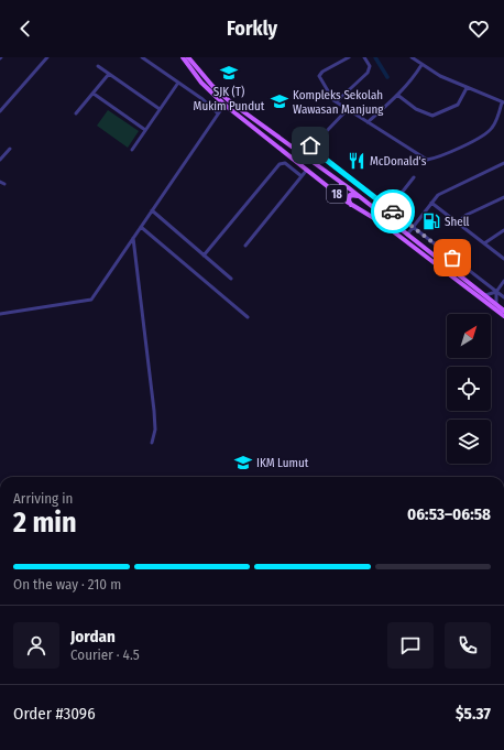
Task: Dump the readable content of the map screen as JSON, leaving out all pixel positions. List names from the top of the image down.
{
  "streets": {
    "main road": ["18"]
  },
  "places": {
    "school or university": ["SJK (T) Mukim Pundut", "Kompleks Sekolah Wawasan Manjung", "IKM Lumut"],
    "restaurant": ["McDonald's"],
    "fuel station": ["Shell"]
  },
  "north": "top right",
  "page": {
    "header": "Forkly",
    "heading": ["2 min", "Arriving in", "06:53–06:58"],
    "panel": [
      "Jordan",
      "Courier · 4.5",
      "Order #3096",
      "$5.37"
    ],
    "bar": "On the way · 210 m"
  }
}
